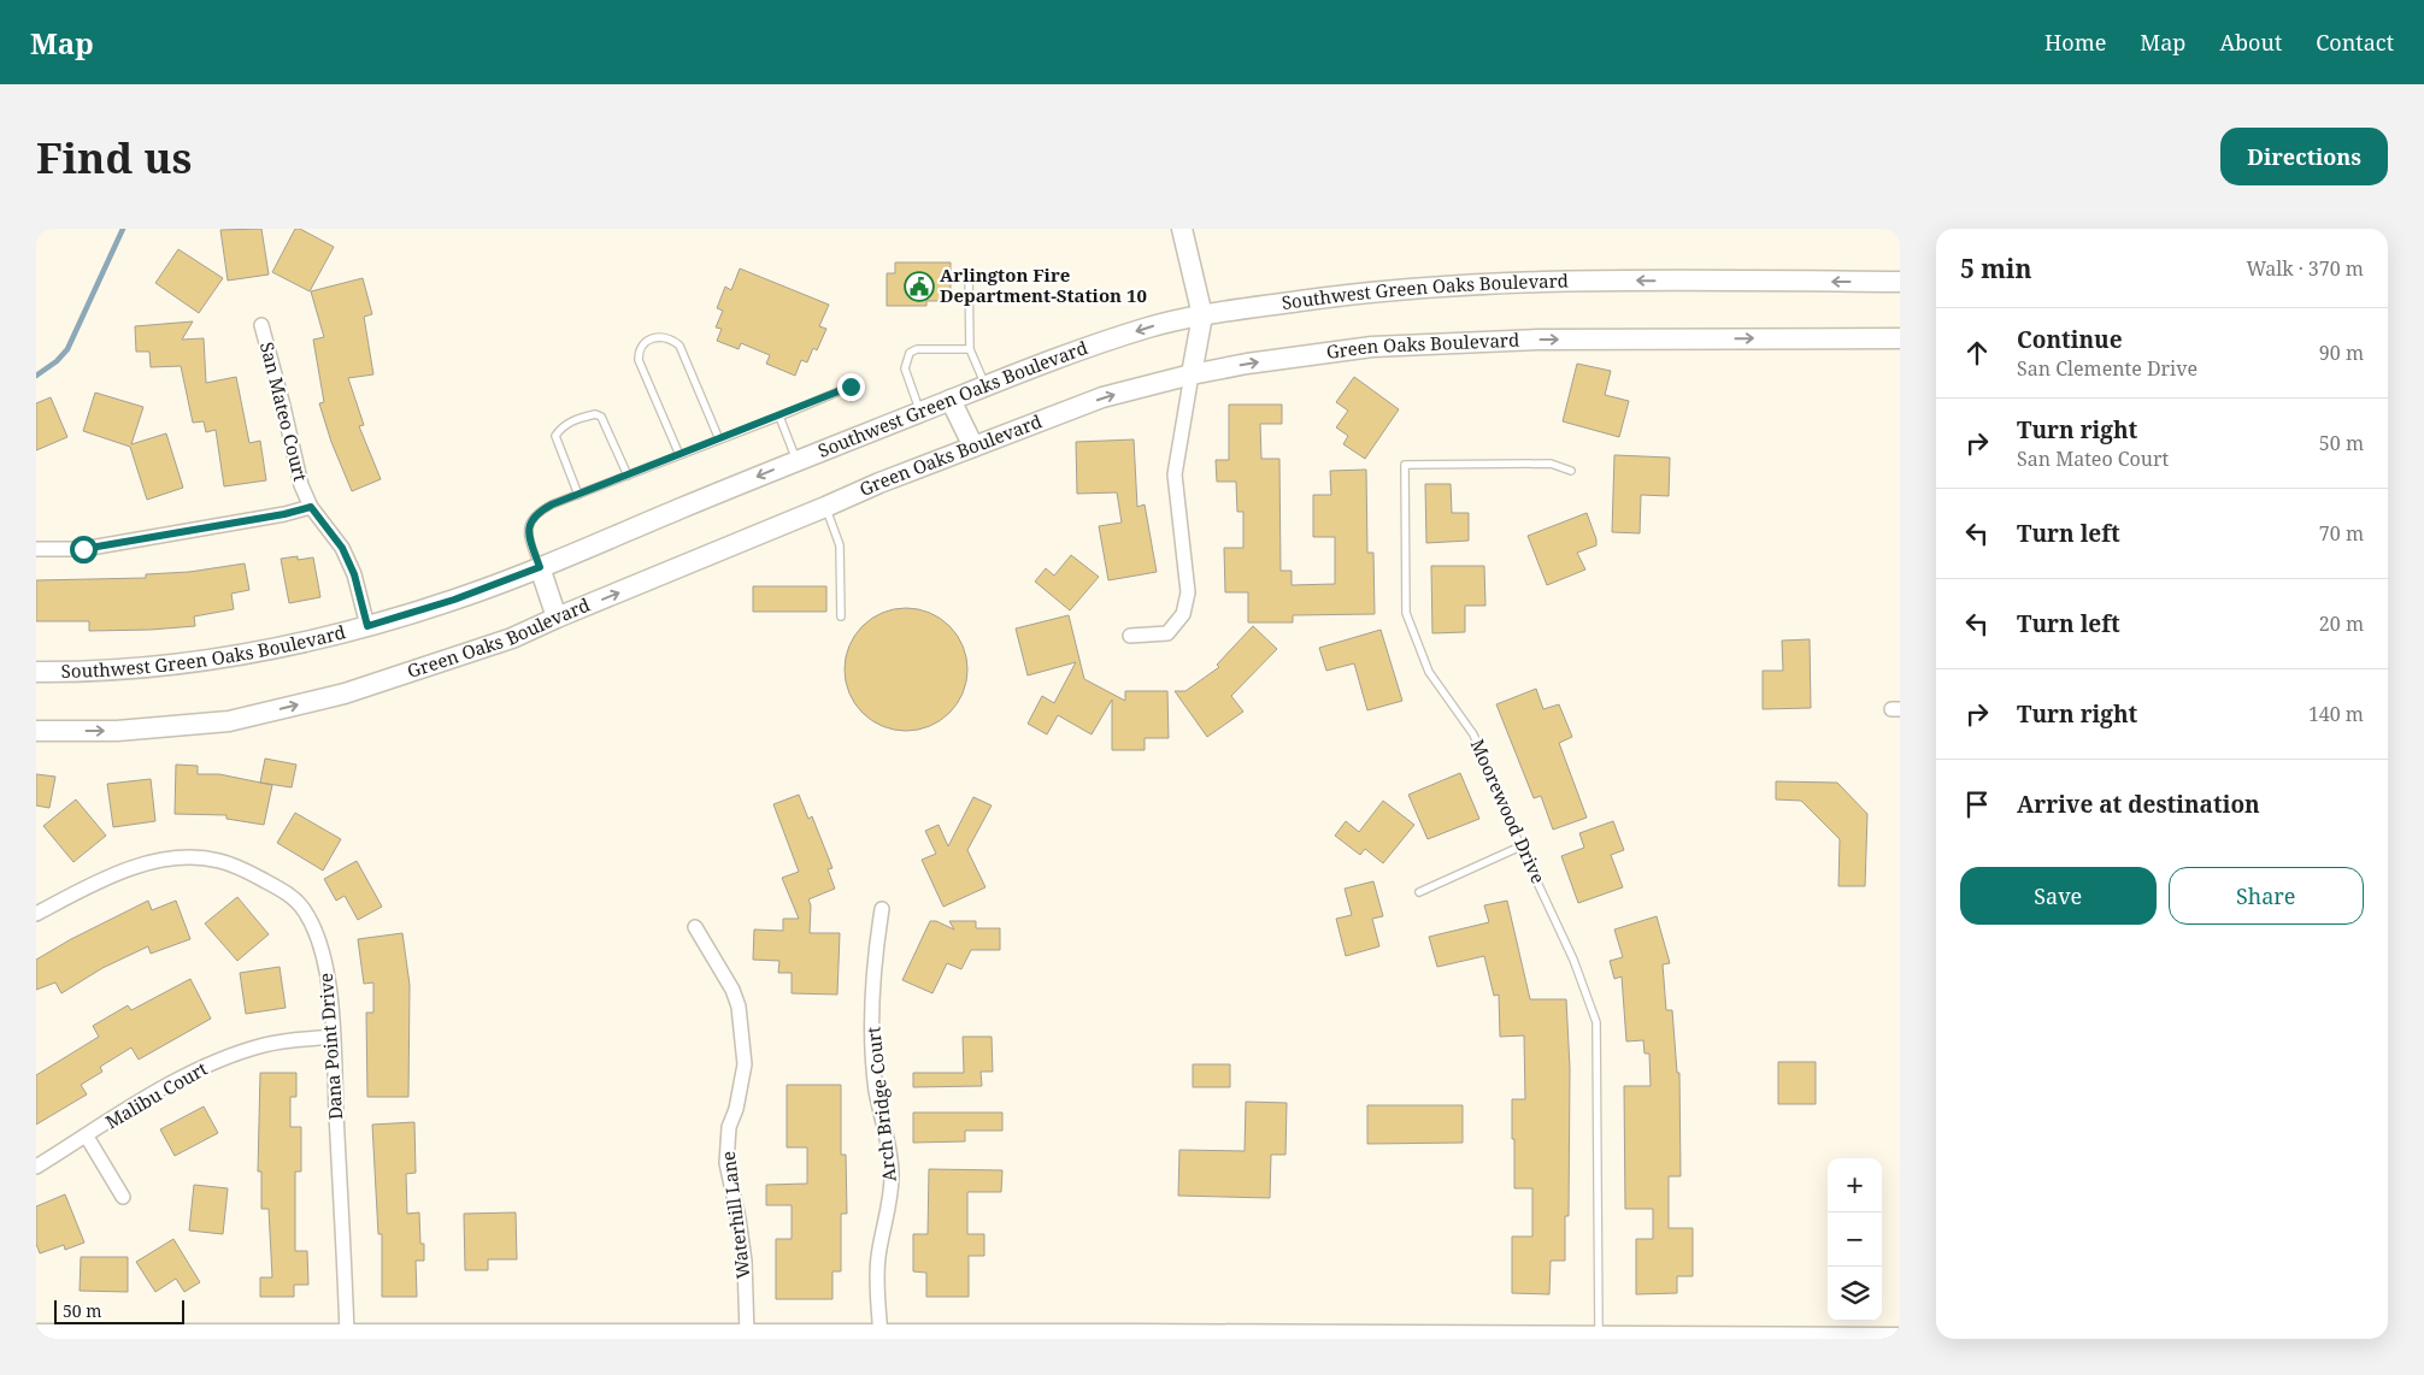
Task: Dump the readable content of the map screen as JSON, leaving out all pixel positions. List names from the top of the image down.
{
  "streets": {
    "main road": ["Southwest Green Oaks Boulevard", "Green Oaks Boulevard"],
    "street": [
      "San Mateo Court",
      "Dana Point Drive",
      "Malibu Court",
      "Arch Bridge Court",
      "Waterhill Lane"
    ],
    "lane": ["Moorewood Drive"]
  },
  "crossings": [
    ["Southwest Green Oaks Boulevard", "San Mateo Court"],
    ["Dana Point Drive", "Malibu Court"]
  ],
  "one_way": ["Southwest Green Oaks Boulevard", "Green Oaks Boulevard"],
  "places": {
    "public building": ["Arlington Fire Department-Station 10"]
  },
  "scale_bar": "50 m",
  "page": {
    "header": "Map",
    "nav": [
      "Home",
      "Map",
      "About",
      "Contact"
    ],
    "buttons": [
      "Directions",
      ["Save", "Share"]
    ],
    "title": "Find us",
    "heading": ["5 min", "Walk · 370 m"],
    "list": [
      ["Continue", "San Clemente Drive", "90 m"],
      ["Turn right", "San Mateo Court", "50 m"],
      ["Turn left", "70 m"],
      ["Turn left", "20 m"],
      ["Turn right", "140 m"],
      "Arrive at destination"
    ],
    "map_buttons": ["+", "−"],
    "scale": "50 m"
  }
}
